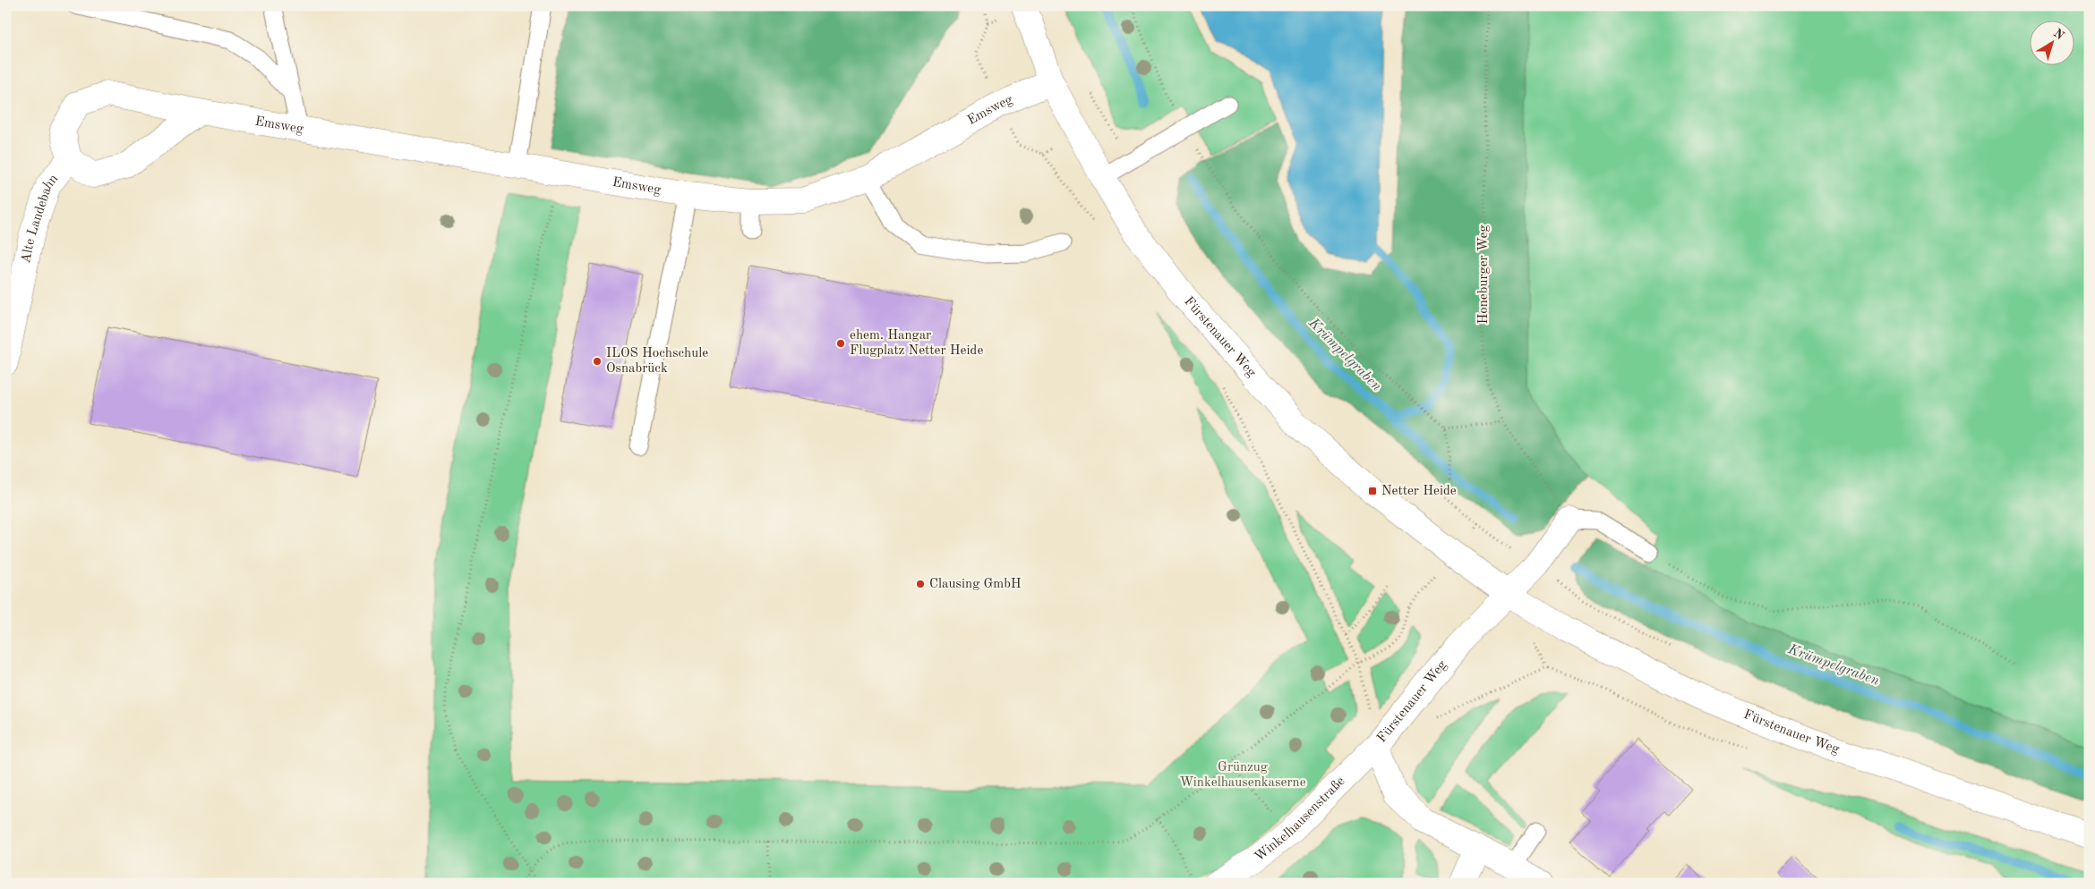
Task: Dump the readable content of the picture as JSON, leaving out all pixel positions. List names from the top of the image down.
{
  "streets": {
    "street": [
      "Emsweg",
      "Alte Landebahn",
      "Fürstenauer Weg",
      "Winkelhausenstraße"
    ],
    "path": ["Honeburger Weg"]
  },
  "crossings": [
    ["Emsweg", "Alte Landebahn"],
    ["Emsweg", "Fürstenauer Weg"],
    ["Fürstenauer Weg", "Winkelhausenstraße"]
  ],
  "water": ["Krümpelgraben"],
  "parks": ["Grünzug Winkelhausenkaserne"],
  "places": {
    "other": ["ehem. Hangar Flugplatz Netter Heide", "ILOS Hochschule Osnabrück", "Clausing GmbH"],
    "transit": ["Netter Heide"]
  },
  "north": "top right"
}
